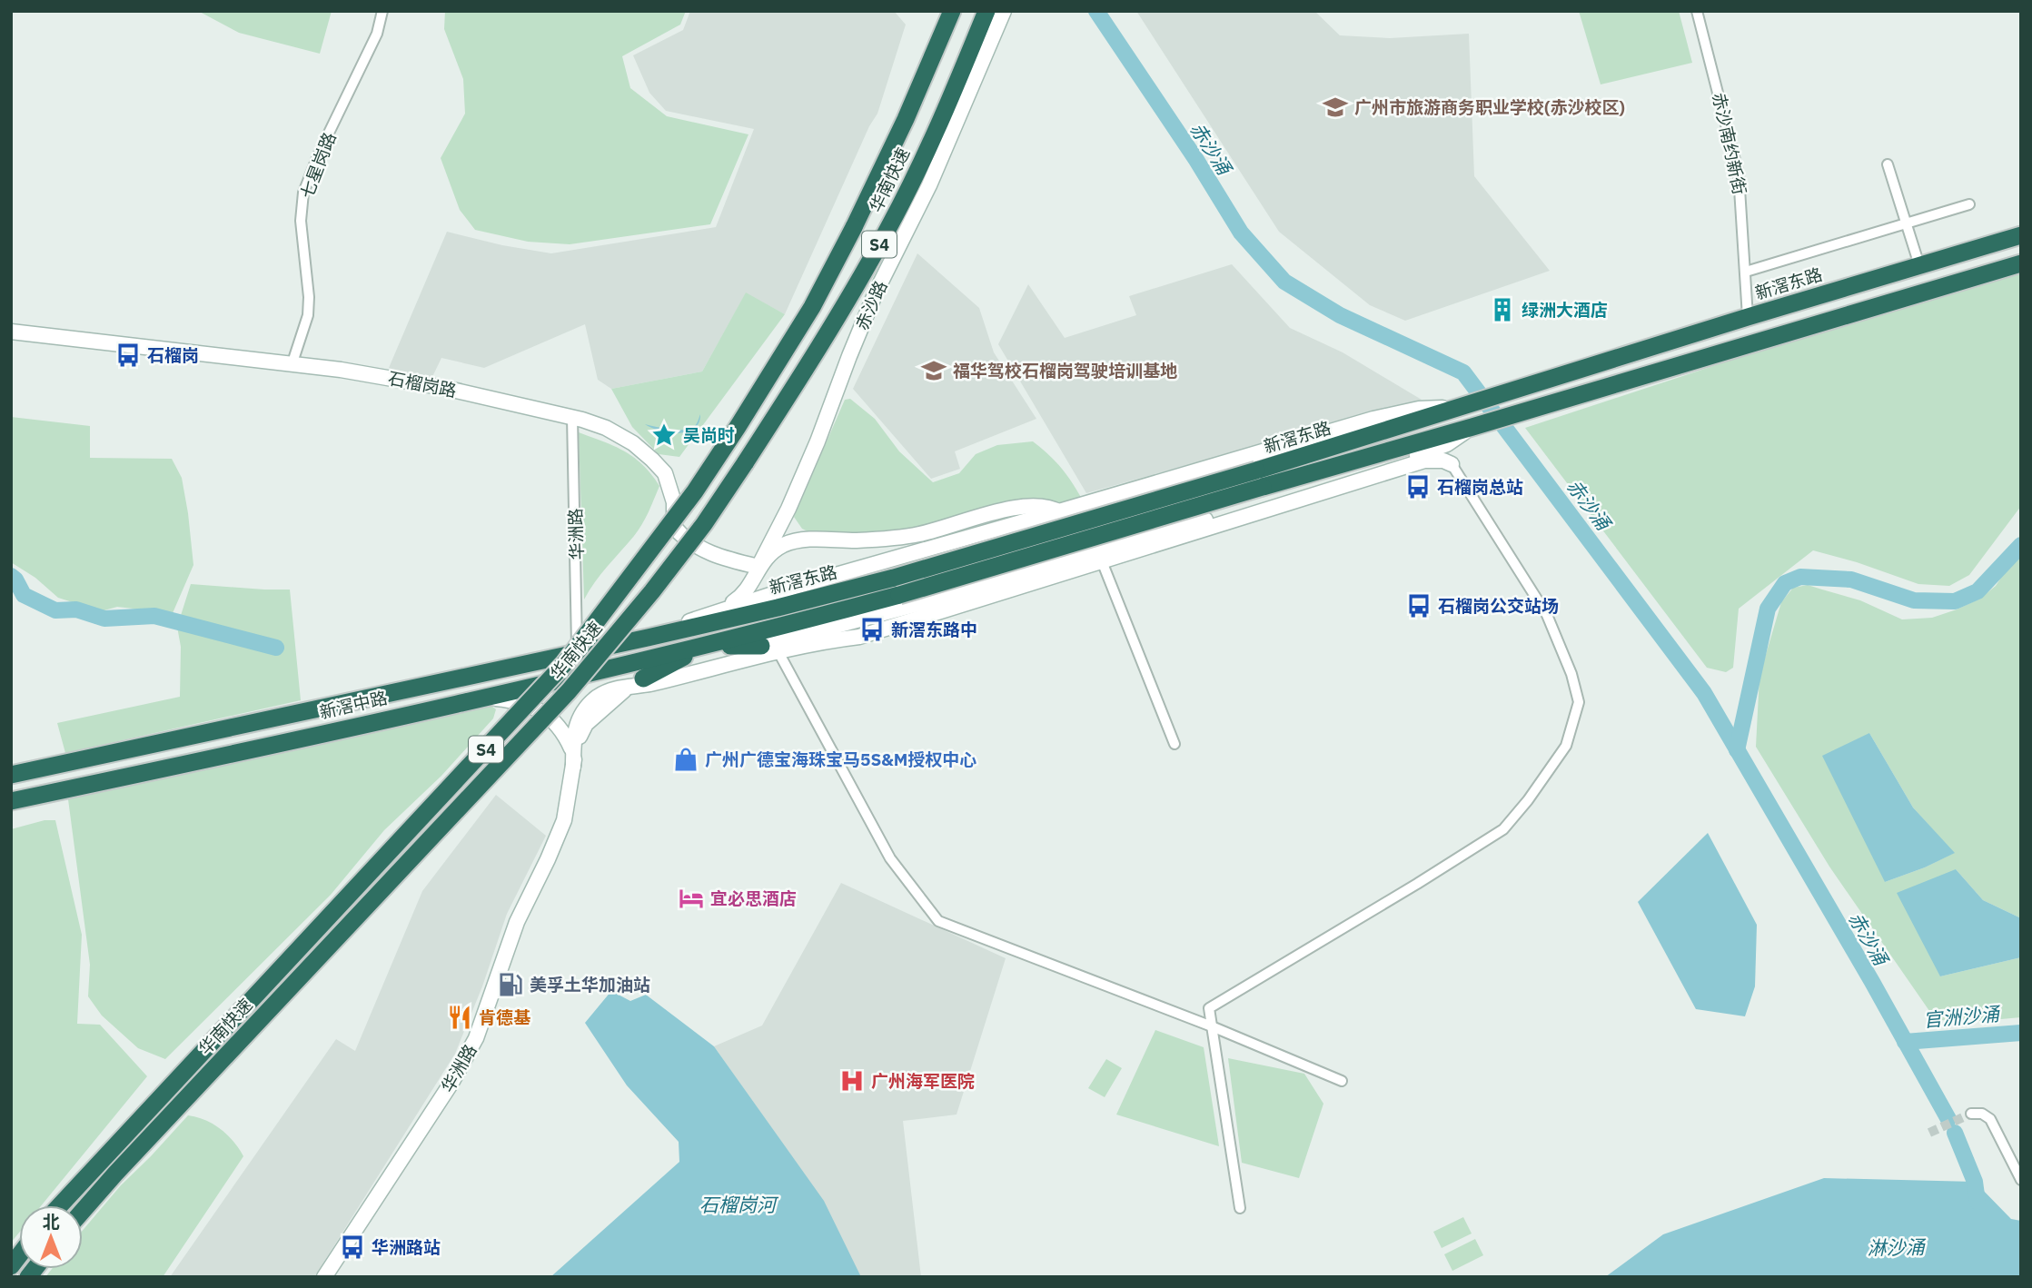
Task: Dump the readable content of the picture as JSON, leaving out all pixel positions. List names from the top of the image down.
{
  "streets": {
    "highway": [
      "华南快速",
      "S4",
      "新滘东路",
      "新滘中路"
    ],
    "main road": ["赤沙路", "石榴岗路", "华洲路"],
    "street": ["赤沙南约新街", "七星岗路"]
  },
  "crossings": [
    ["赤沙南约新街", "新滘东路"],
    ["七星岗路", "石榴岗路"],
    ["新滘东路", "华洲路"],
    ["新滘东路", "新滘中路"],
    ["赤沙路", "石榴岗路"],
    ["石榴岗路", "华洲路"],
    ["华洲路", "新滘中路"]
  ],
  "water": [
    "赤沙涌",
    "官洲沙涌",
    "石榴岗河",
    "淋沙涌"
  ],
  "places": {
    "school or university": ["广州市旅游商务职业学校(赤沙校区)", "福华驾校石榴岗驾驶培训基地"],
    "building": ["绿洲大酒店"],
    "bus stop": [
      "石榴岗",
      "石榴岗总站",
      "石榴岗公交站场",
      "新滘东路中",
      "华洲路站"
    ],
    "place": ["吴尚时"],
    "shop": ["广州广德宝海珠宝马5S&M授权中心"],
    "hotel": ["宜必思酒店"],
    "fuel station": ["美孚土华加油站"],
    "restaurant": ["肯德基"],
    "hospital": ["广州海军医院"]
  },
  "north": "top"
}
